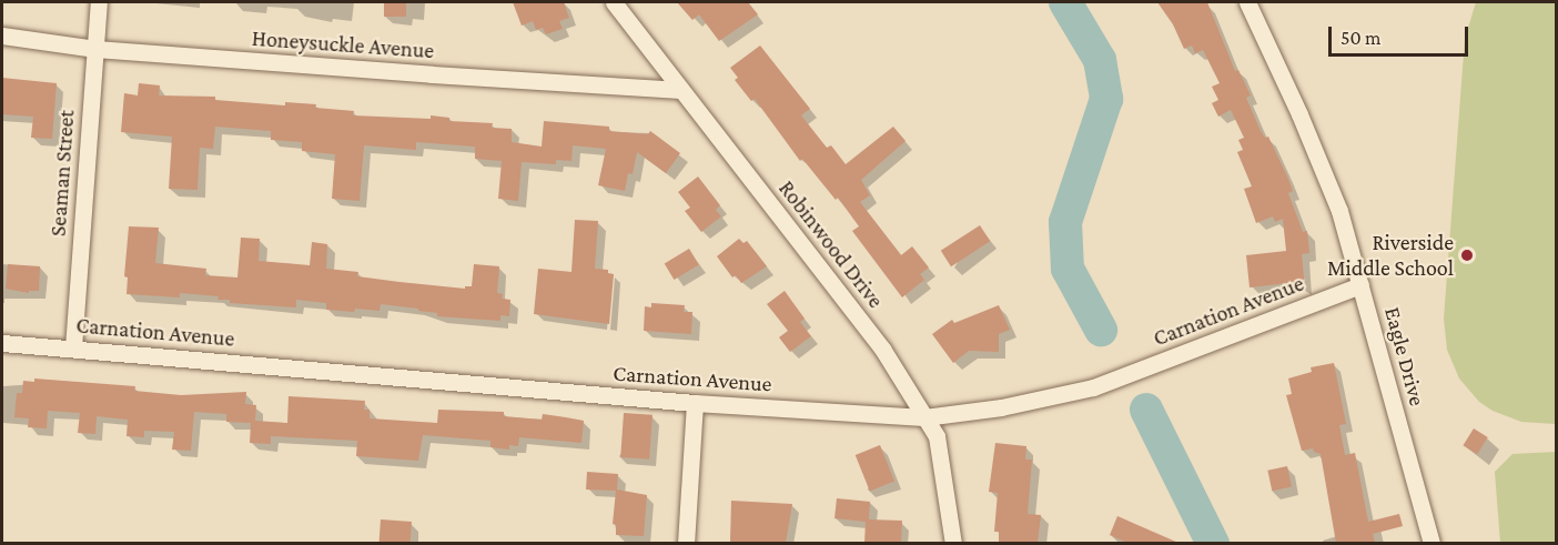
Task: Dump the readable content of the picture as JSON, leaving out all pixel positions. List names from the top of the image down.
{
  "streets": {
    "street": [
      "Honeysuckle Avenue",
      "Seaman Street",
      "Robinwood Drive",
      "Carnation Avenue",
      "Eagle Drive"
    ]
  },
  "crossings": [
    ["Honeysuckle Avenue", "Seaman Street"],
    ["Honeysuckle Avenue", "Robinwood Drive"],
    ["Seaman Street", "Carnation Avenue"],
    ["Robinwood Drive", "Carnation Avenue"],
    ["Carnation Avenue", "Eagle Drive"]
  ],
  "places": ["Riverside Middle School"],
  "scale_bar": "50 m"
}
